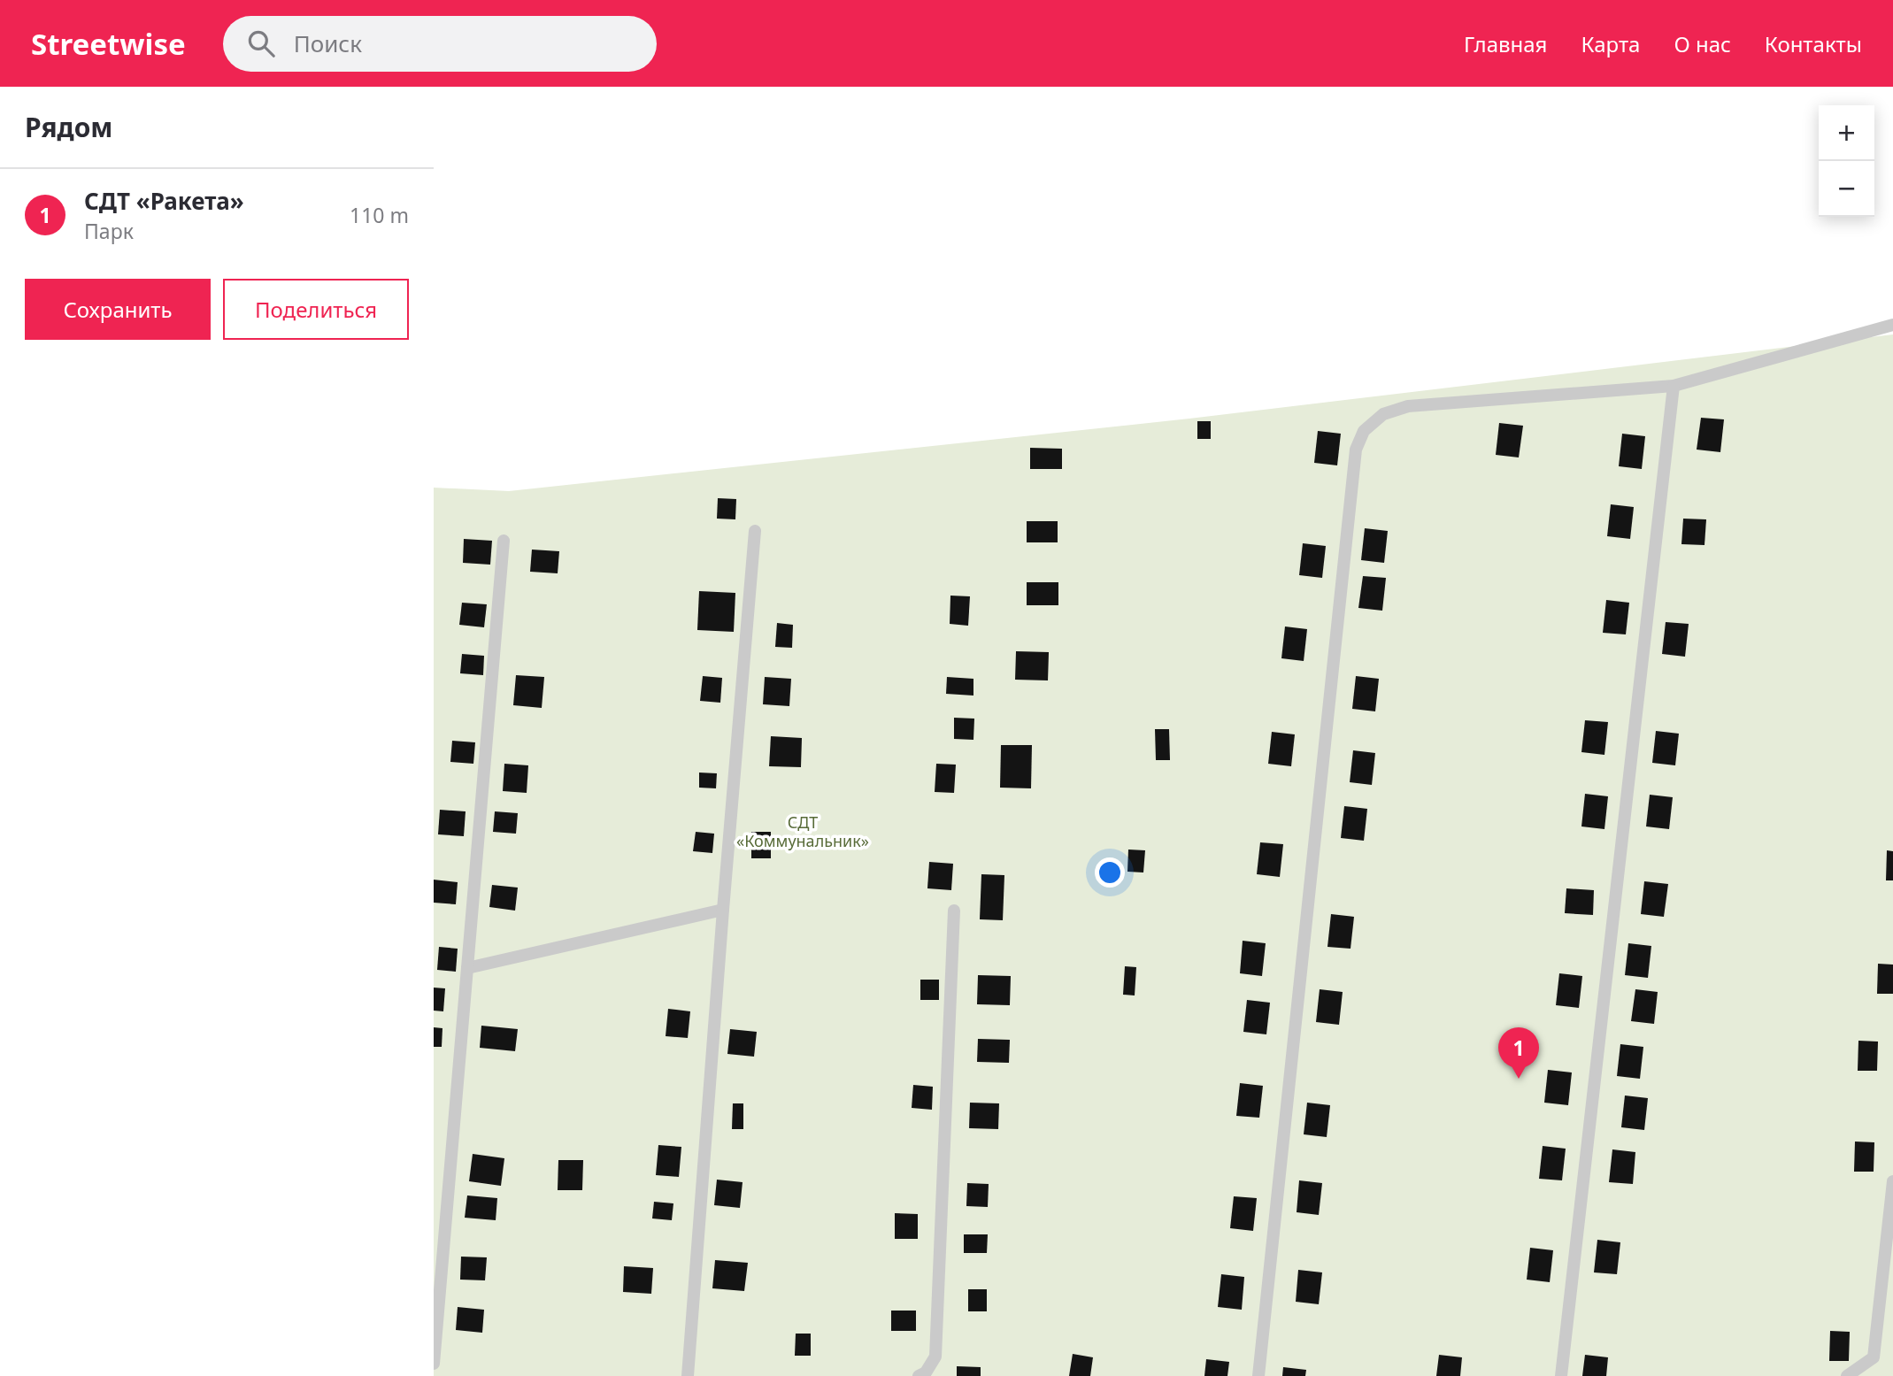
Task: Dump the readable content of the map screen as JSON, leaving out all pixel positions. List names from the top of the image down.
{
  "parks": ["СДТ «Коммунальник»"],
  "page": {
    "header": "Streetwise",
    "search": "Поиск",
    "nav": [
      "Главная",
      "Карта",
      "О нас",
      "Контакты"
    ],
    "heading": "Рядом",
    "map_buttons": ["+", "−"],
    "list": [
      {
        "mark": "1",
        "name": "СДТ «Ракета»",
        "note": "Парк",
        "value": "110 m"
      }
    ],
    "buttons": ["Сохранить", "Поделиться"],
    "pins": "1"
  }
}
